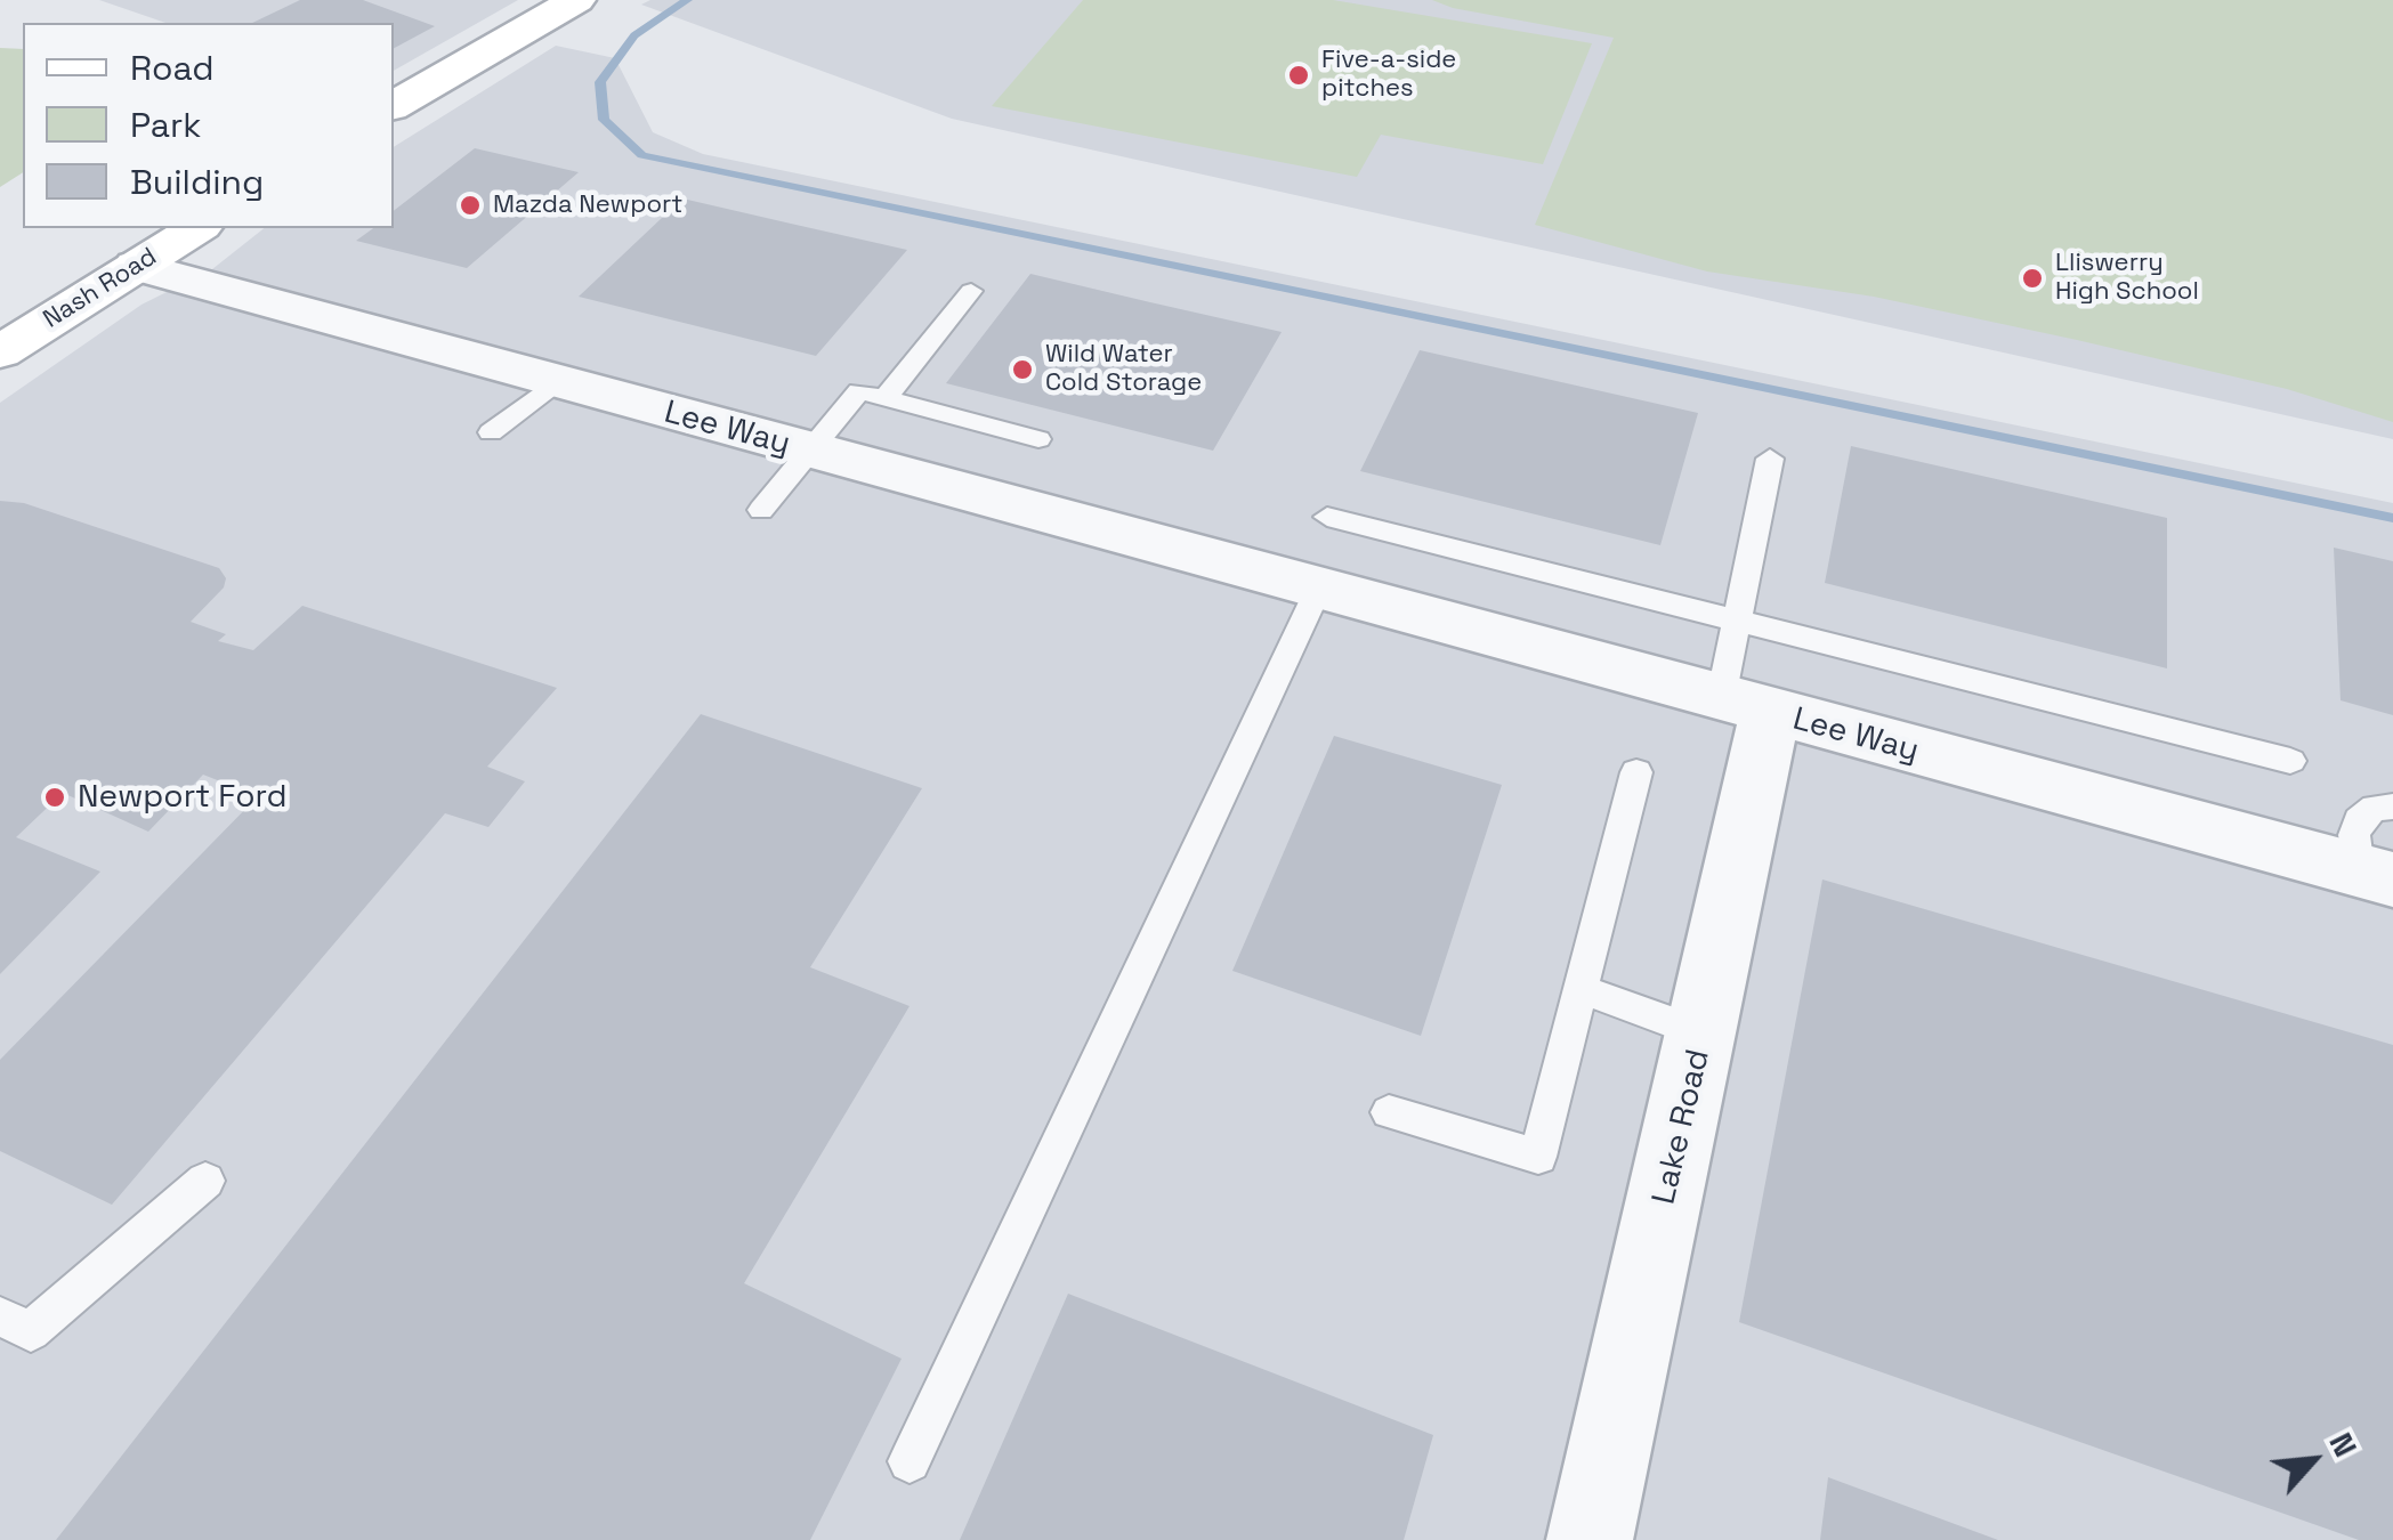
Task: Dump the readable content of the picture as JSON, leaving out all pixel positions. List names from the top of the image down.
{
  "streets": {
    "street": ["Nash Road", "Lee Way", "Lake Road"]
  },
  "crossings": [
    ["Nash Road", "Lee Way"],
    ["Lee Way", "Lake Road"]
  ],
  "places": [
    "Five-a-side pitches",
    "Mazda Newport",
    "Lliswerry High School",
    "Wild Water Cold Storage",
    "Newport Ford"
  ],
  "legend": ["Road", "Park", "Building"],
  "north": "top right"
}
